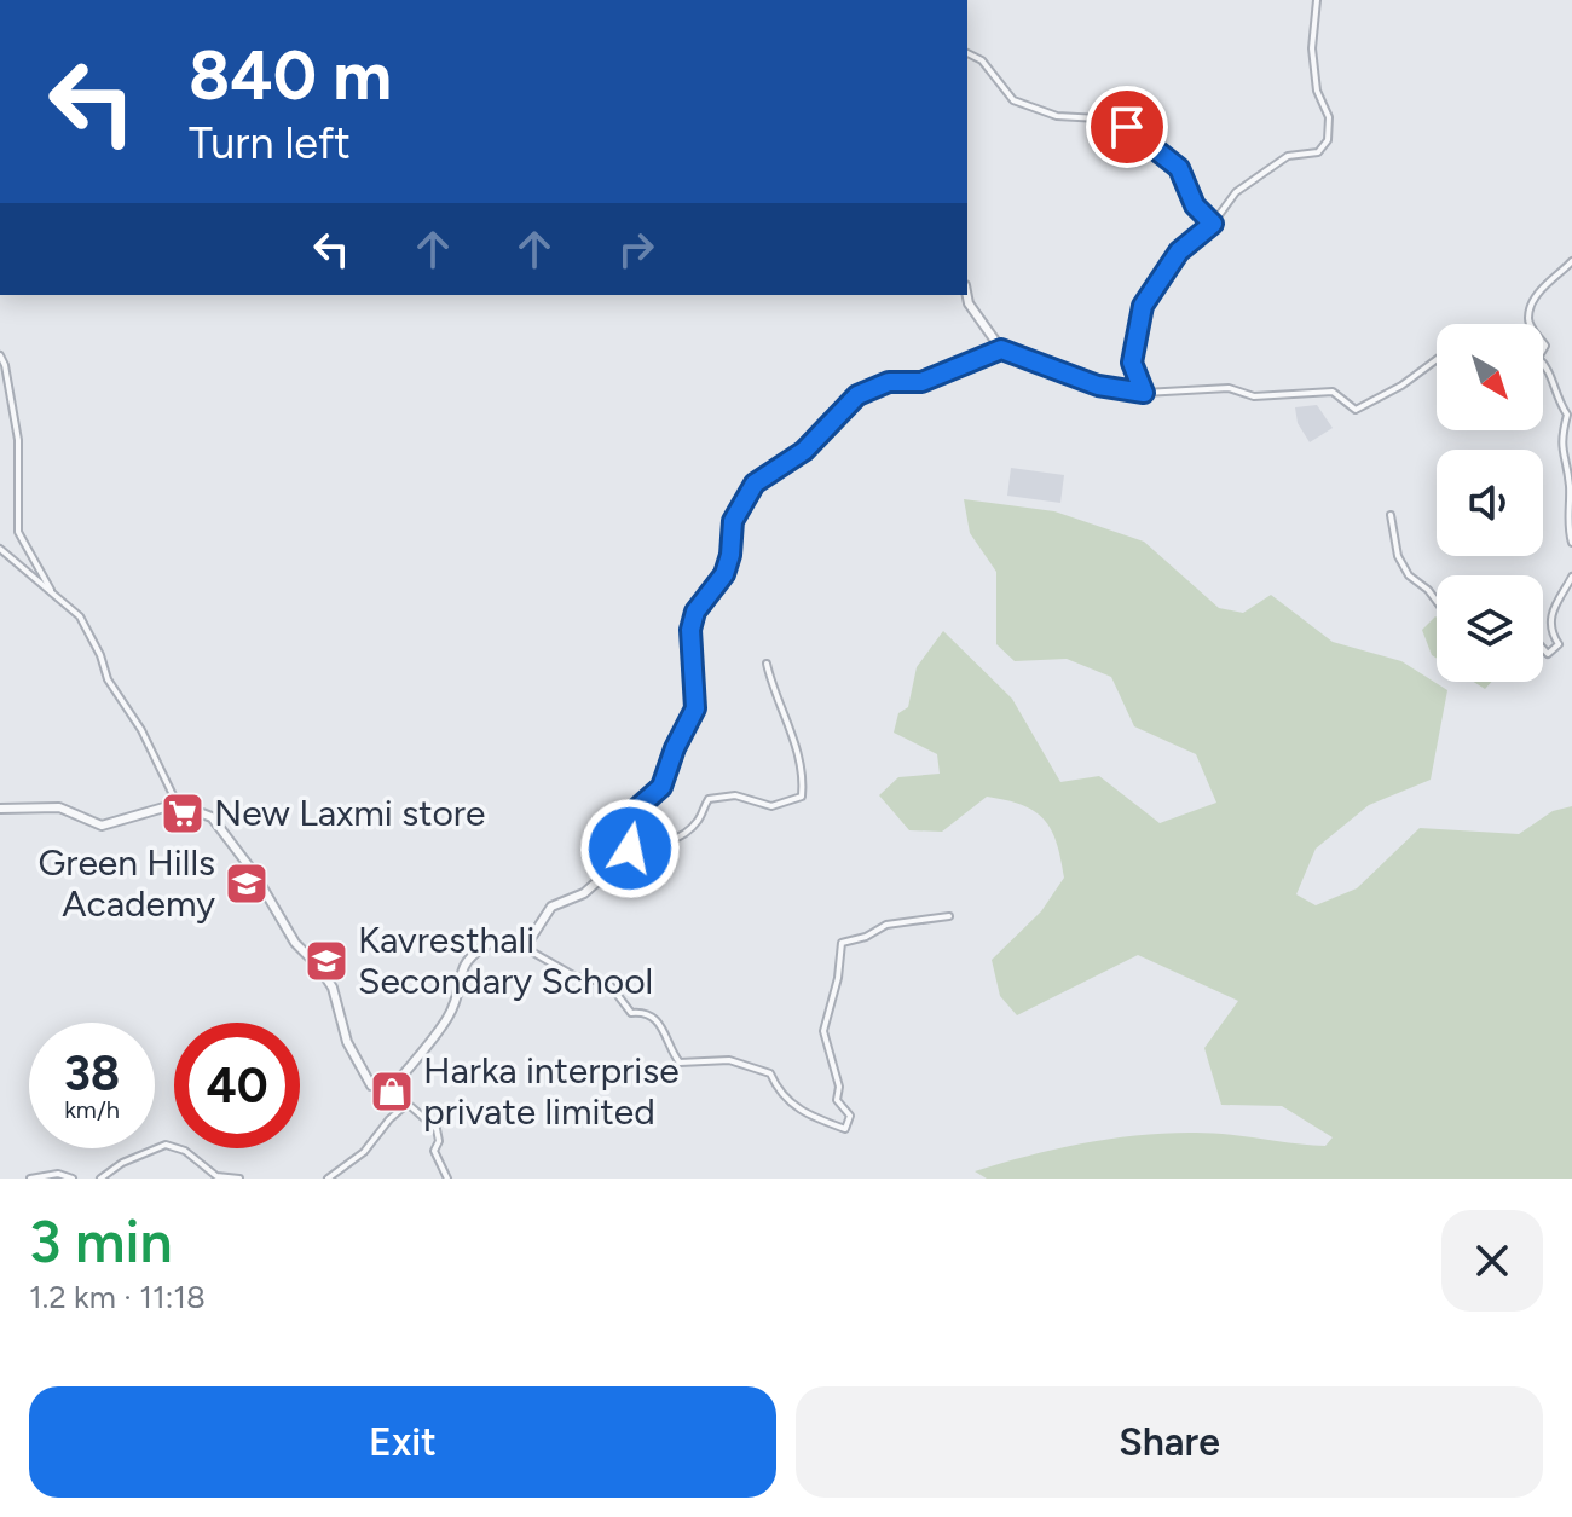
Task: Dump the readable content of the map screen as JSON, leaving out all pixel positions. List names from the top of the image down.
{
  "places": {
    "supermarket": ["New Laxmi store"],
    "school or university": ["Green Hills Academy", "Kavresthali Secondary School"],
    "shop": ["Harka interprise private limited"]
  },
  "north": "bottom right",
  "page": {
    "turn": ["840 m", "Turn left"],
    "speed": "38 km/h",
    "limit": "40",
    "heading": ["3 min", "1.2 km · 11:18"],
    "buttons": ["Exit", "Share"]
  }
}
